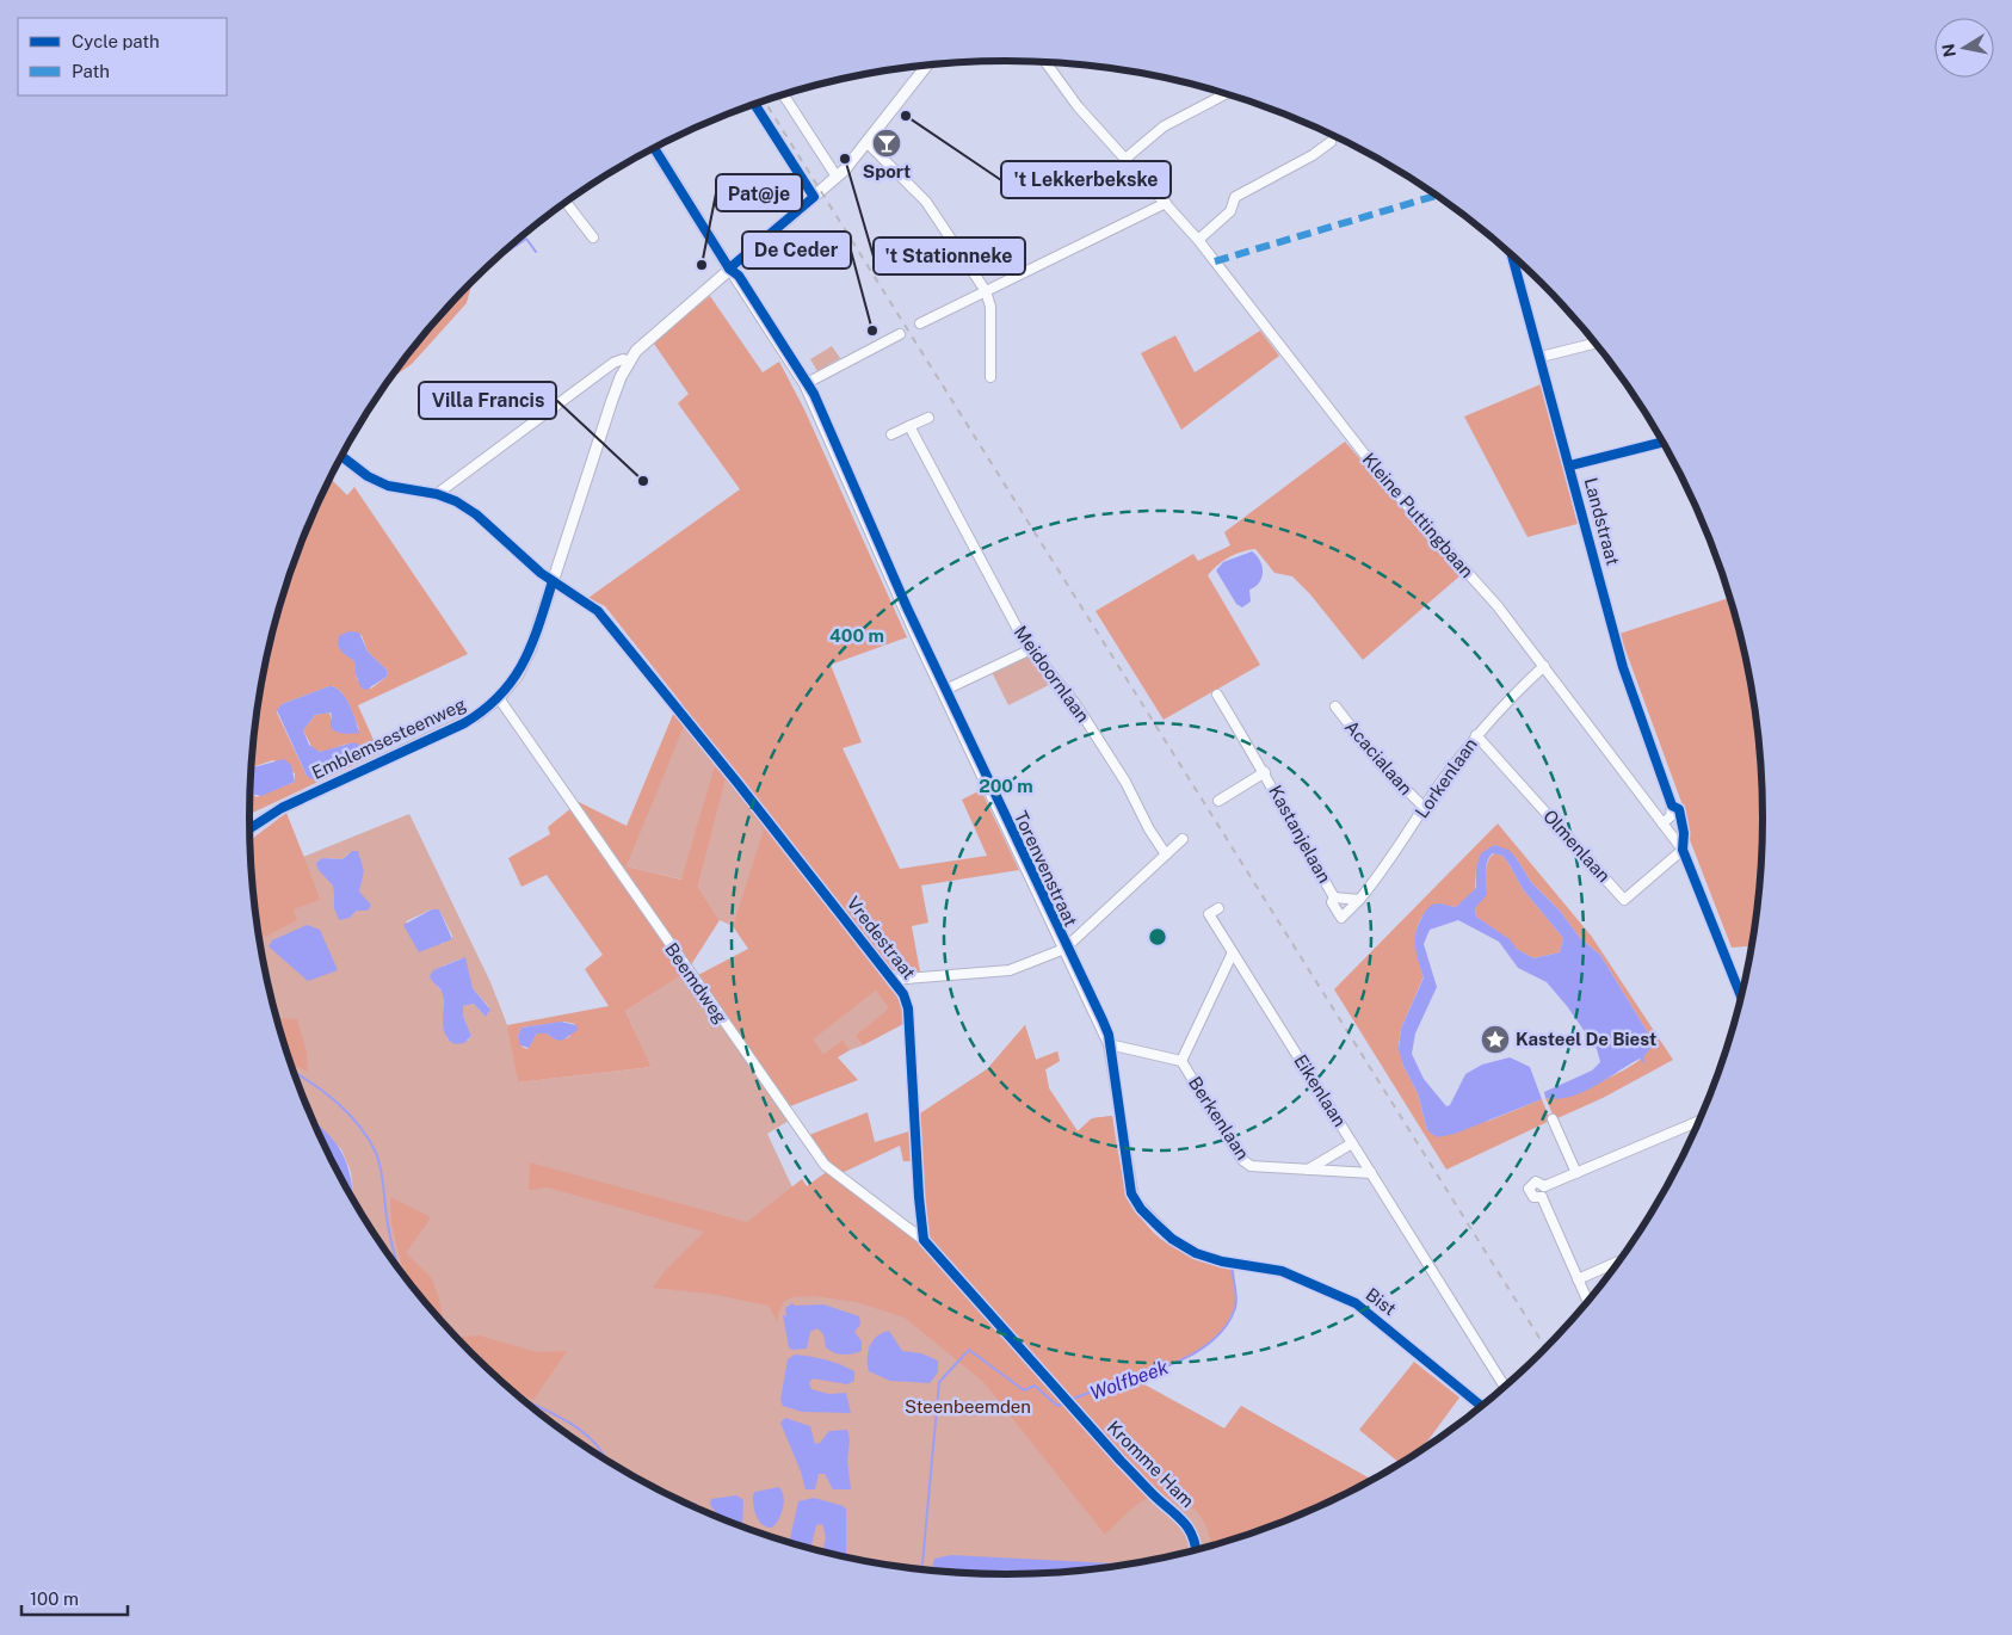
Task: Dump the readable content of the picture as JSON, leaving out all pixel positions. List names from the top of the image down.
{
  "streets": {
    "street": [
      "Kleine Puttingbaan",
      "Landstraat",
      "Meidoornlaan",
      "Emblemsesteenweg",
      "Acacialaan",
      "Lorkenlaan",
      "Kastanjelaan",
      "Olmenlaan",
      "Torenvenstraat",
      "Vredestraat",
      "Beemdweg",
      "Eikenlaan",
      "Berkenlaan",
      "Bist",
      "Kromme Ham"
    ]
  },
  "crossings": [
    ["Kleine Puttingbaan", "Landstraat"],
    ["Kleine Puttingbaan", "Lorkenlaan"],
    ["Kleine Puttingbaan", "Olmenlaan"],
    ["Emblemsesteenweg", "Torenvenstraat"],
    ["Emblemsesteenweg", "Vredestraat"],
    ["Emblemsesteenweg", "Beemdweg"],
    ["Acacialaan", "Lorkenlaan"],
    ["Lorkenlaan", "Kastanjelaan"],
    ["Lorkenlaan", "Olmenlaan"],
    ["Torenvenstraat", "Vredestraat"],
    ["Torenvenstraat", "Berkenlaan"],
    ["Torenvenstraat", "Bist"],
    ["Vredestraat", "Beemdweg"],
    ["Vredestraat", "Kromme Ham"],
    ["Beemdweg", "Kromme Ham"],
    ["Eikenlaan", "Berkenlaan"]
  ],
  "water": ["Wolfbeek"],
  "parks": ["Steenbeemden"],
  "places": {
    "other": [
      "'t Lekkerbekske",
      "'t Stationneke",
      "Pat@je",
      "De Ceder",
      "Villa Francis"
    ],
    "bar": ["Sport"],
    "place": ["Kasteel De Biest"]
  },
  "legend": ["Cycle path", "Path"],
  "scale_bar": "100 m",
  "north": "left",
  "rings": ["400 m", "200 m"]
}
